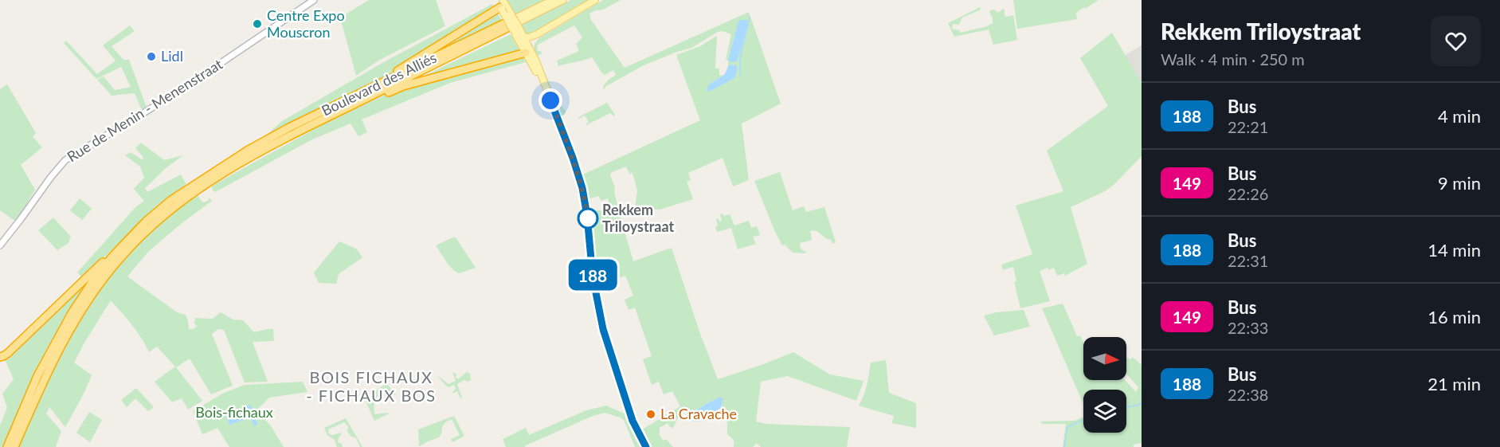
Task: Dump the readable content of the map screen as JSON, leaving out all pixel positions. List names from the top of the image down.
{
  "streets": {
    "highway": ["Boulevard des Alliés"],
    "street": ["Rue de Menin - Menenstraat"]
  },
  "districts": ["BOIS FICHAUX - FICHAUX BOS"],
  "parks": ["Bois-fichaux"],
  "places": [
    "Centre Expo Mouscron",
    "Lidl",
    "Rekkem Triloystraat",
    "La Cravache"
  ],
  "lines": ["bus line 188"],
  "north": "right",
  "page": {
    "on_map": "188",
    "heading": ["Rekkem Triloystraat", "Walk · 4 min · 250 m"],
    "list": [
      {
        "mark": "188",
        "name": "Bus",
        "note": "22:21",
        "value": "4 min"
      },
      {
        "mark": "149",
        "name": "Bus",
        "note": "22:26",
        "value": "9 min"
      },
      {
        "mark": "188",
        "name": "Bus",
        "note": "22:31",
        "value": "14 min"
      },
      {
        "mark": "149",
        "name": "Bus",
        "note": "22:33",
        "value": "16 min"
      },
      {
        "mark": "188",
        "name": "Bus",
        "note": "22:38",
        "value": "21 min"
      }
    ]
  }
}
